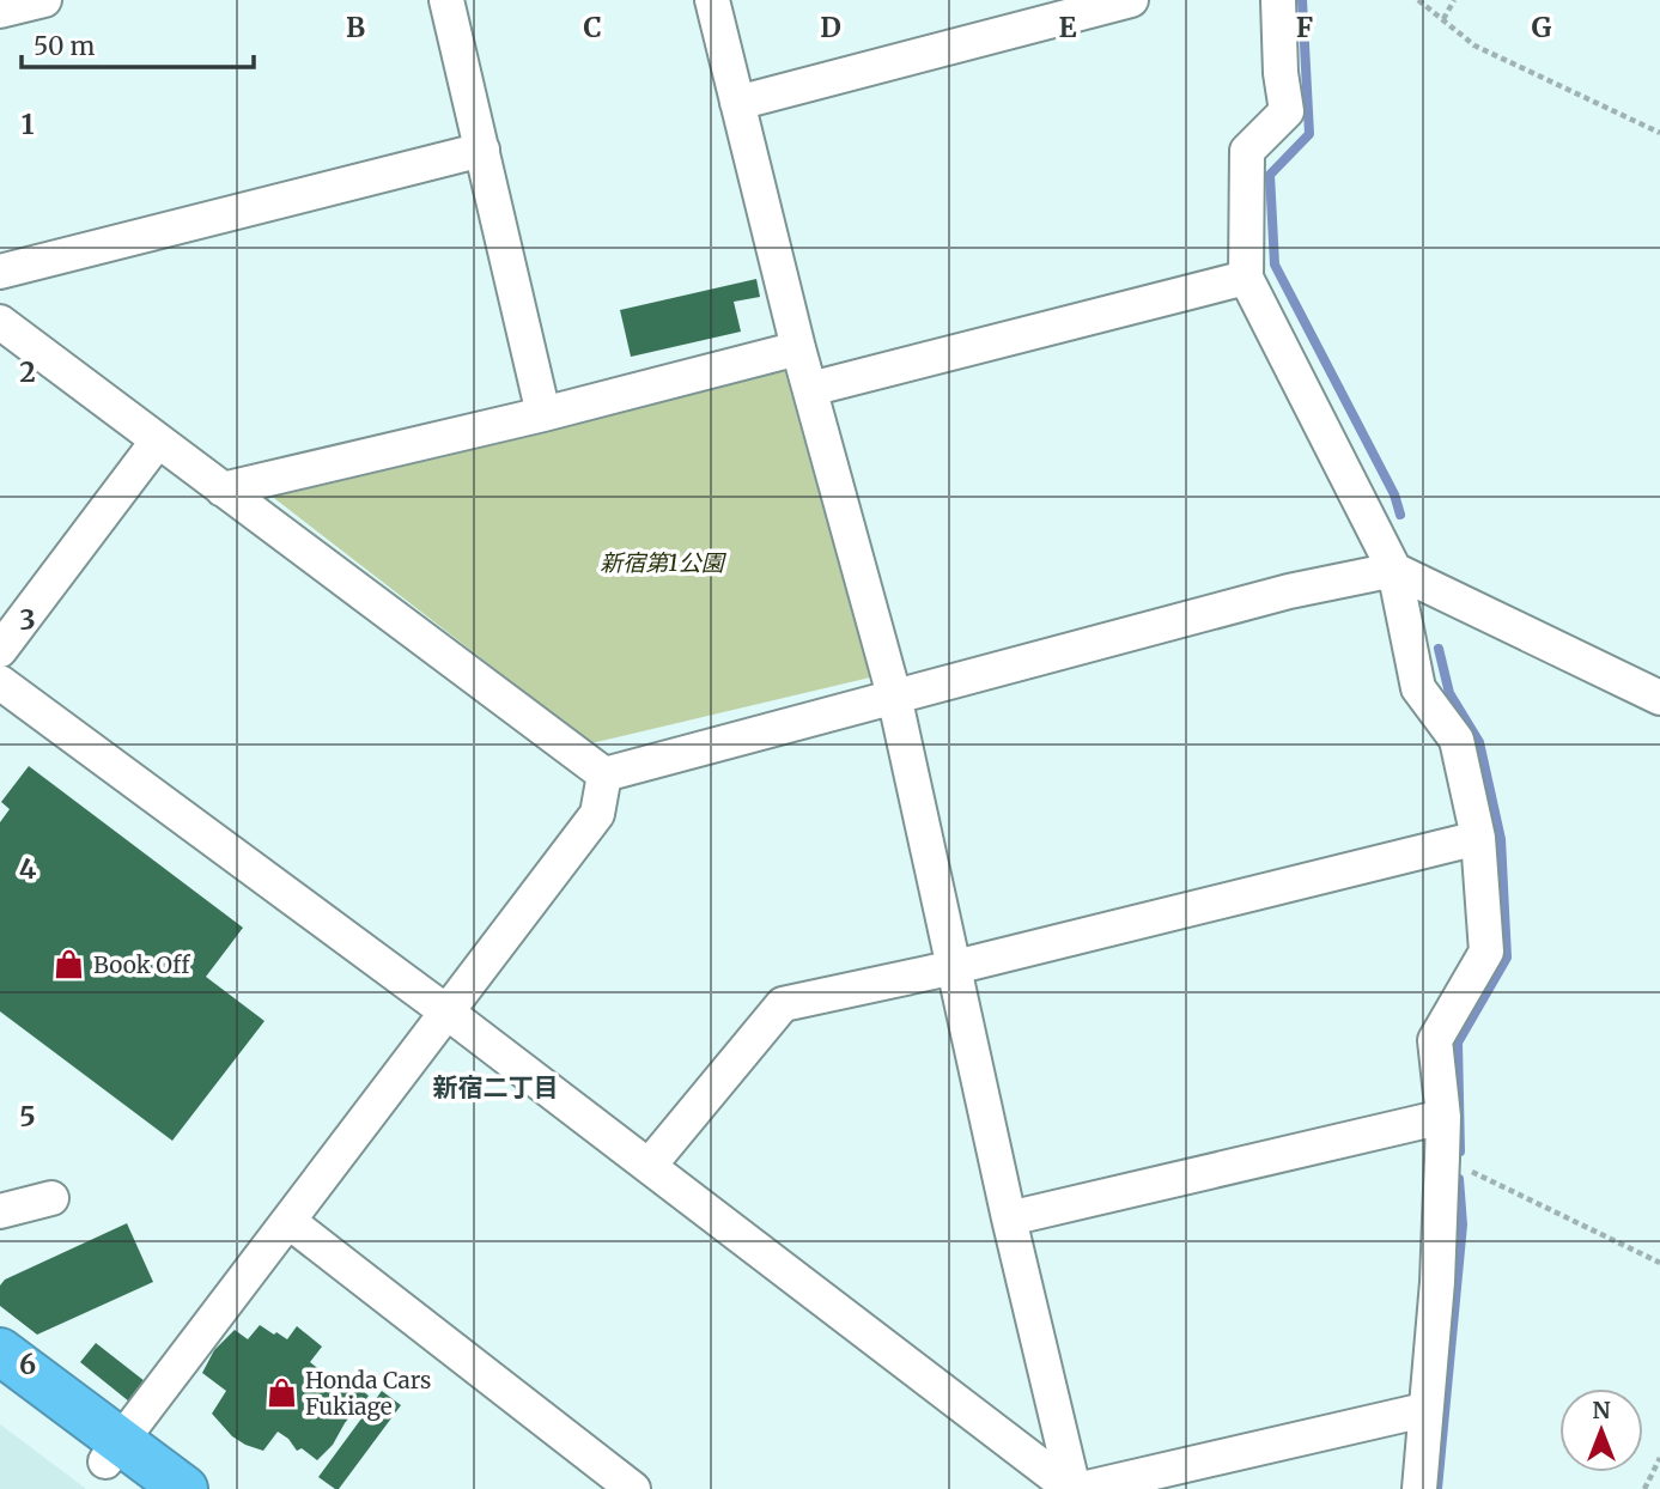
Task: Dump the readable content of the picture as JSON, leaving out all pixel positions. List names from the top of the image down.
{
  "districts": ["新宿二丁目"],
  "parks": ["新宿第1公園"],
  "places": {
    "shop": ["Book Off", "Honda Cars Fukiage"]
  },
  "scale_bar": "50 m",
  "north": "top",
  "grid": {
    "columns": [
      "B",
      "C",
      "D",
      "E",
      "F",
      "G"
    ],
    "rows": [
      "1",
      "2",
      "3",
      "4",
      "5",
      "6"
    ]
  }
}
